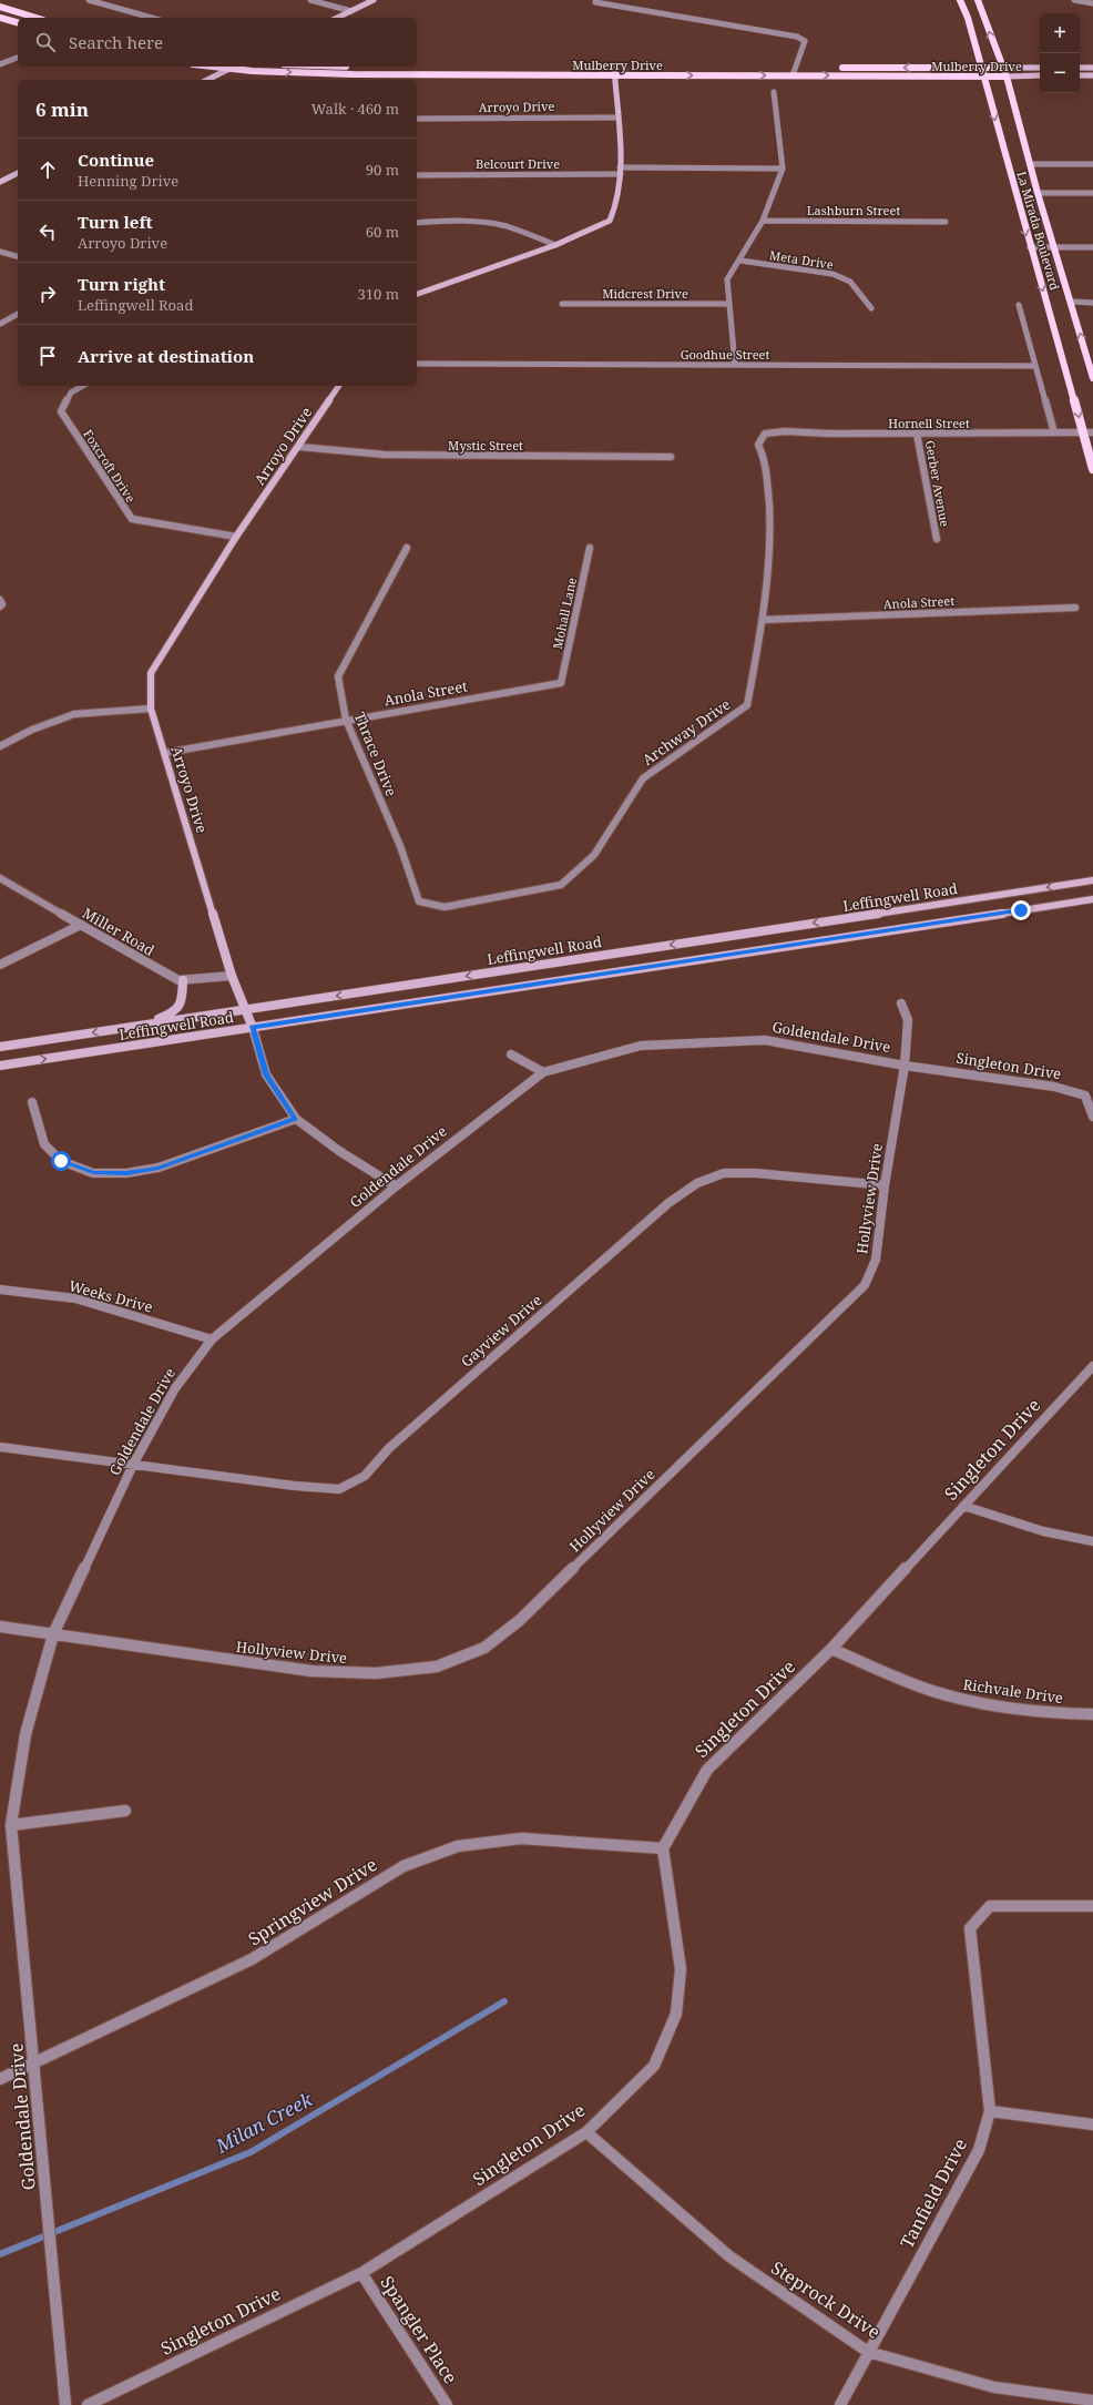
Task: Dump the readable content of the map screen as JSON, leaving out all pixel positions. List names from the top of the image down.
{
  "streets": {
    "main road": ["Mulberry Drive", "La Mirada Boulevard"],
    "street": [
      "Arroyo Drive",
      "Belcourt Drive",
      "Lashburn Street",
      "Meta Drive",
      "Midcrest Drive",
      "Goodhue Street",
      "Hornell Street",
      "Mystic Street",
      "Foxcroft Drive",
      "Gerber Avenue",
      "Anola Street",
      "Mohall Lane",
      "Archway Drive",
      "Thrace Drive",
      "Leffingwell Road",
      "Miller Road",
      "Goldendale Drive",
      "Singleton Drive",
      "Hollyview Drive",
      "Weeks Drive",
      "Gayview Drive",
      "Richvale Drive",
      "Springview Drive",
      "Tanfield Drive",
      "Steprock Drive",
      "Spangler Place"
    ]
  },
  "crossings": [
    ["Mulberry Drive", "La Mirada Boulevard"],
    ["Arroyo Drive", "Mystic Street"],
    ["Arroyo Drive", "Foxcroft Drive"],
    ["Arroyo Drive", "Anola Street"],
    ["Arroyo Drive", "Leffingwell Road"],
    ["Arroyo Drive", "Miller Road"],
    ["Arroyo Drive", "Goldendale Drive"],
    ["La Mirada Boulevard", "Hornell Street"],
    ["Hornell Street", "Gerber Avenue"],
    ["Hornell Street", "Archway Drive"],
    ["Anola Street", "Mohall Lane"],
    ["Anola Street", "Archway Drive"],
    ["Anola Street", "Thrace Drive"],
    ["Archway Drive", "Thrace Drive"],
    ["Goldendale Drive", "Singleton Drive"],
    ["Goldendale Drive", "Hollyview Drive"],
    ["Goldendale Drive", "Weeks Drive"],
    ["Goldendale Drive", "Gayview Drive"],
    ["Goldendale Drive", "Springview Drive"],
    ["Singleton Drive", "Hollyview Drive"],
    ["Singleton Drive", "Richvale Drive"],
    ["Singleton Drive", "Springview Drive"],
    ["Singleton Drive", "Steprock Drive"],
    ["Singleton Drive", "Spangler Place"],
    ["Hollyview Drive", "Gayview Drive"],
    ["Tanfield Drive", "Steprock Drive"]
  ],
  "water": ["Milan Creek"],
  "page": {
    "map_buttons": ["+", "−"],
    "search": "Search here",
    "heading": ["6 min", "Walk · 460 m"],
    "list": [
      ["Continue", "Henning Drive", "90 m"],
      ["Turn left", "Arroyo Drive", "60 m"],
      ["Turn right", "Leffingwell Road", "310 m"],
      "Arrive at destination"
    ]
  }
}
